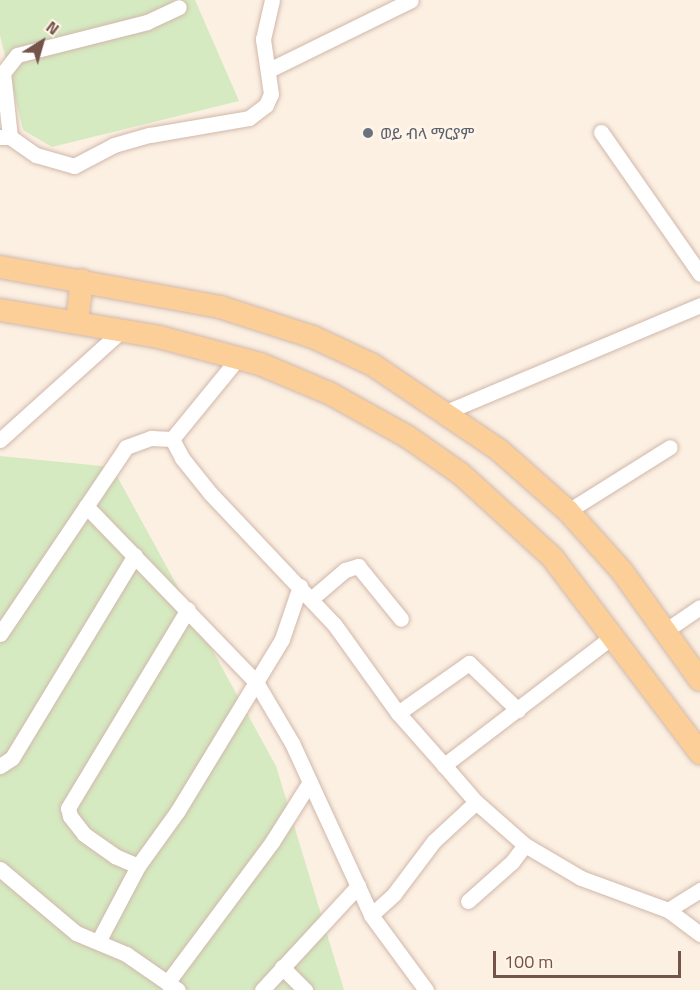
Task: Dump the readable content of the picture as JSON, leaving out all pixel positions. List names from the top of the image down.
{
  "places": ["ወይ ብላ ማርያም"],
  "scale_bar": "100 m",
  "north": "top right"
}
